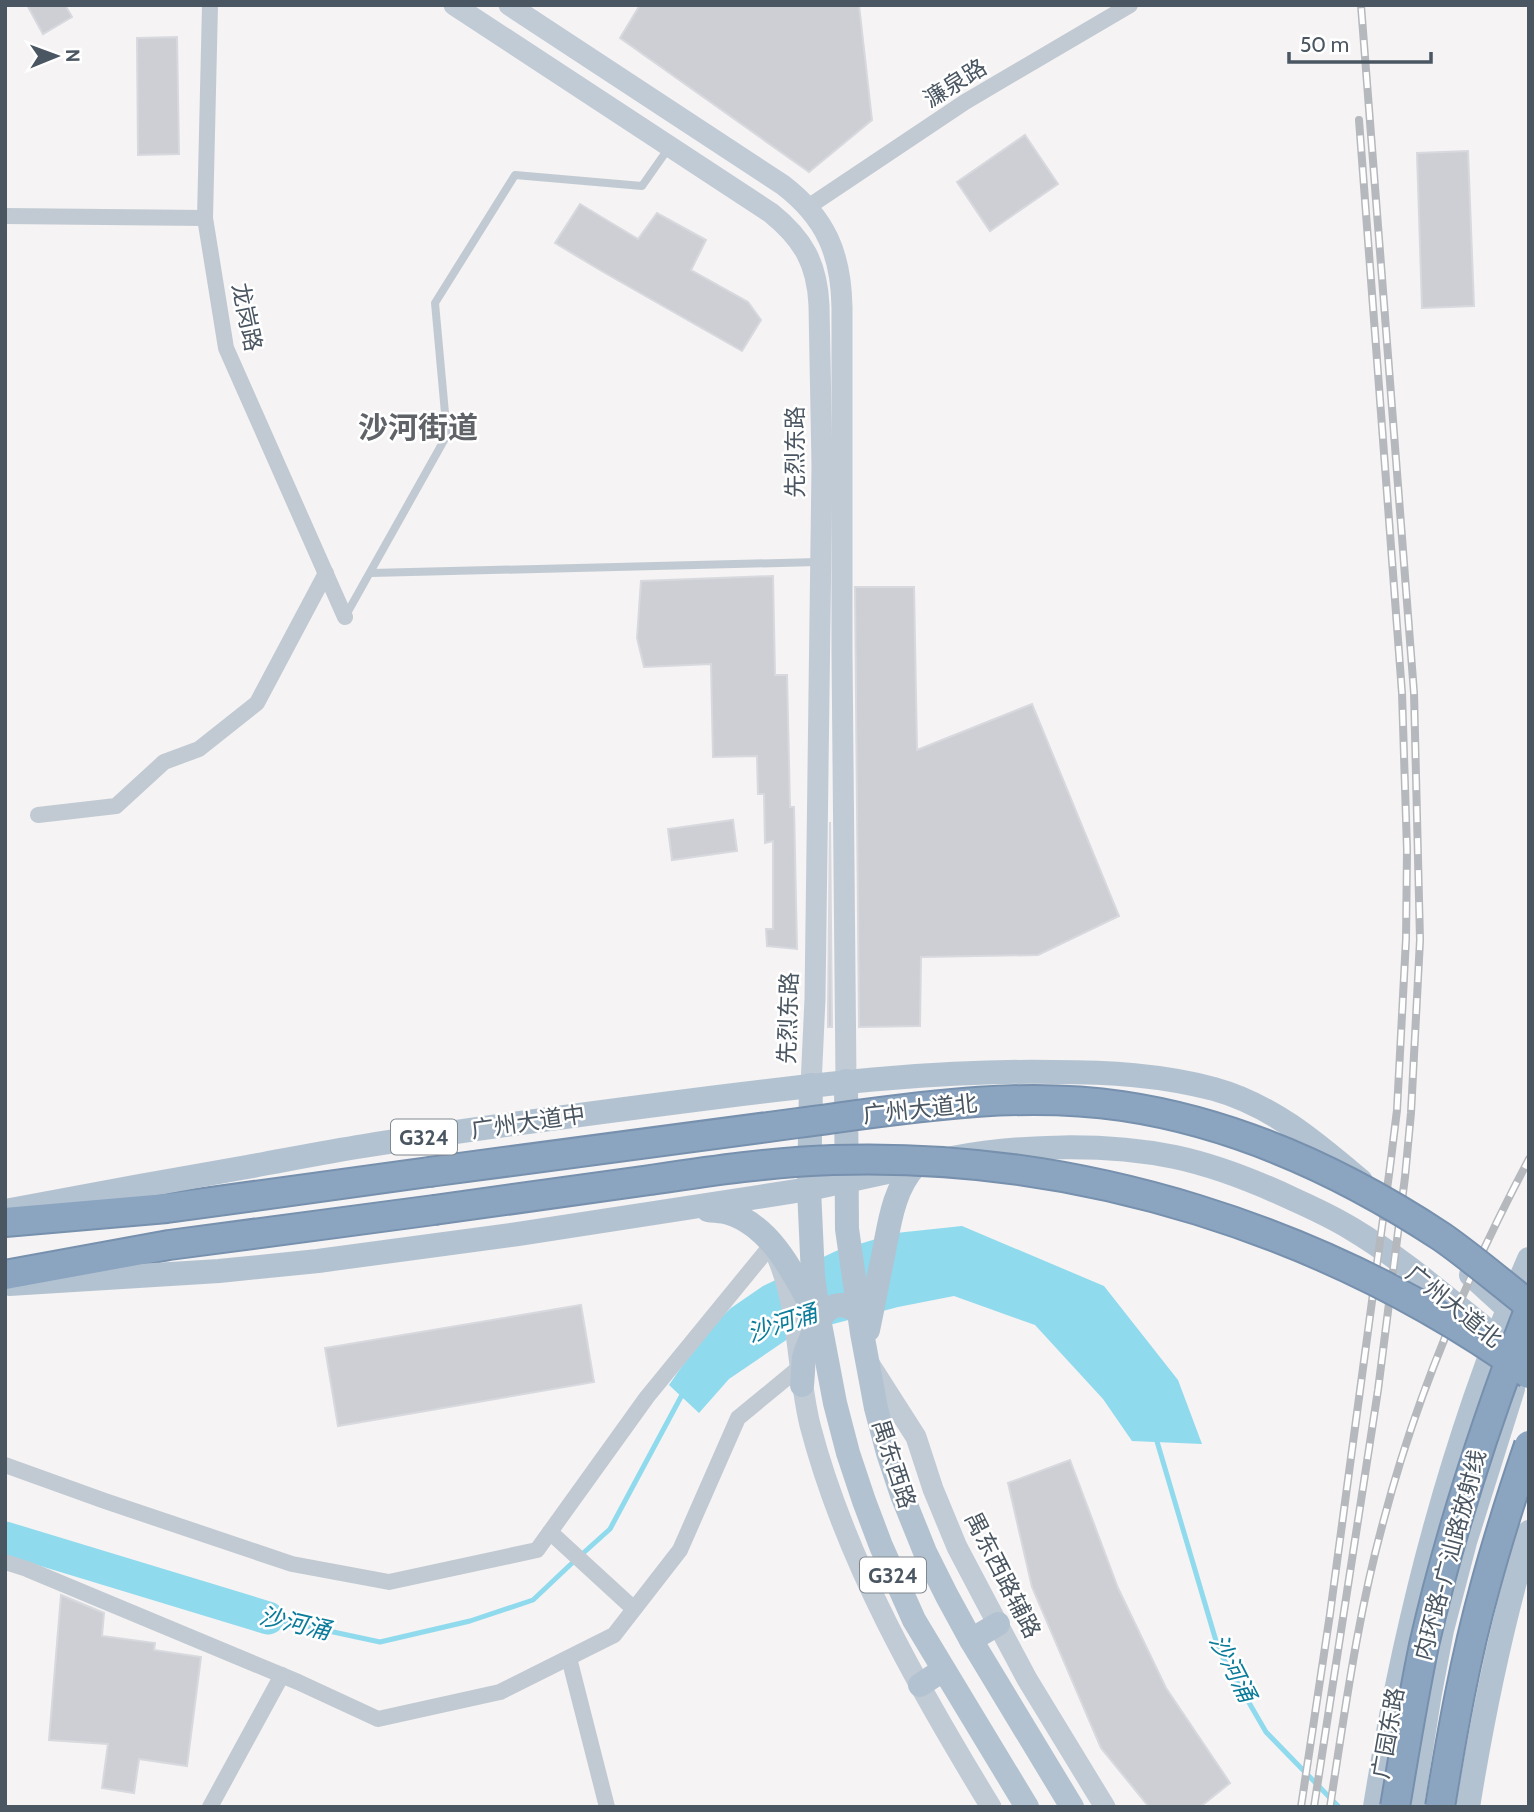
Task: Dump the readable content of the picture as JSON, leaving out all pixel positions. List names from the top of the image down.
{
  "streets": {
    "highway": ["广州大道北", "内环路-广汕路放射线"],
    "main road": [
      "广州大道中",
      "G324",
      "禺东西路",
      "广园东路"
    ],
    "street": [
      "濂泉路",
      "龙岗路",
      "先烈东路",
      "禺东西路辅路"
    ]
  },
  "crossings": [
    ["濂泉路", "先烈东路"],
    ["先烈东路", "广州大道北"],
    ["先烈东路", "广州大道中"],
    ["先烈东路", "禺东西路"],
    ["广州大道北", "广州大道中"],
    ["广州大道北", "G324"],
    ["广州大道北", "禺东西路"],
    ["广州大道北", "内环路-广汕路放射线"],
    ["广州大道北", "广园东路"],
    ["广州大道中", "禺东西路"],
    ["G324", "禺东西路"],
    ["禺东西路", "禺东西路辅路"],
    ["内环路-广汕路放射线", "广园东路"]
  ],
  "districts": ["沙河街道"],
  "water": ["沙河涌"],
  "scale_bar": "50 m",
  "north": "right"
}
